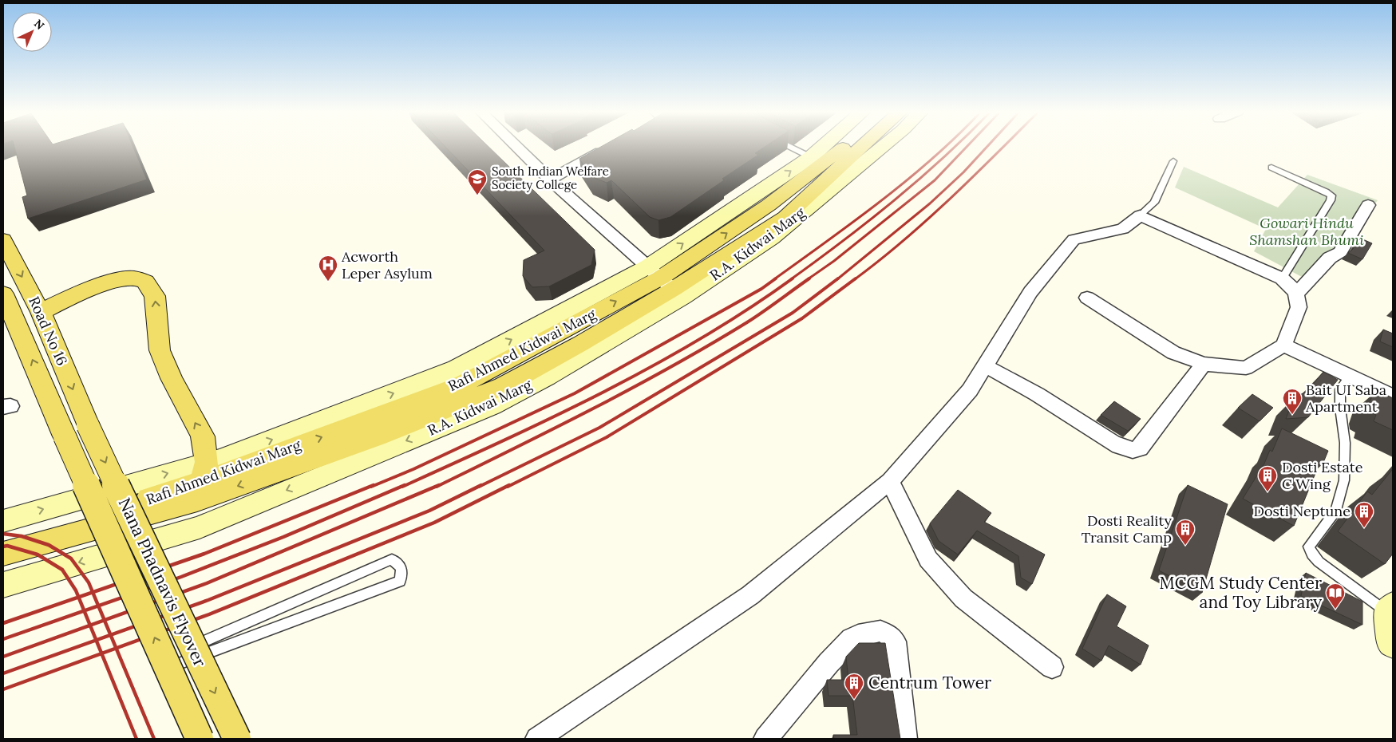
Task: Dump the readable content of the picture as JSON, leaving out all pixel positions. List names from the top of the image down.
{
  "streets": {
    "main road": ["Road No 16", "Rafi Ahmed Kidwai Marg", "Nana Phadnavis Flyover"],
    "street": ["R.A. Kidwai Marg"]
  },
  "crossings": [
    ["R.A. Kidwai Marg", "Rafi Ahmed Kidwai Marg"],
    ["Road No 16", "Nana Phadnavis Flyover"]
  ],
  "parks": ["Gowari Hindu Shamshan Bhumi"],
  "places": {
    "school or university": ["South Indian Welfare Society College"],
    "hospital": ["Acworth Leper Asylum"],
    "building": [
      "Bait UI Saba Apartment",
      "Dosti Estate C Wing",
      "Dosti Neptune",
      "Dosti Reality Transit Camp",
      "Centrum Tower"
    ],
    "library": ["MCGM Study Center and Toy Library"]
  },
  "north": "top right"
}
